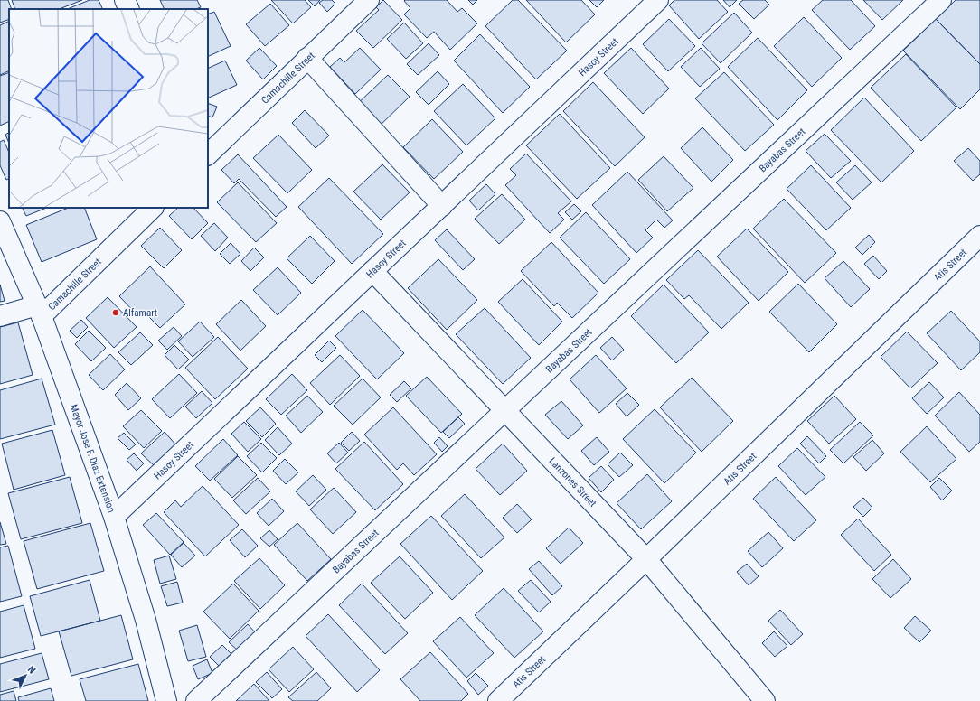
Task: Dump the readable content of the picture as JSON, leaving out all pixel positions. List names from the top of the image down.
{
  "streets": {
    "street": [
      "Hasoy Street",
      "Camachille Street",
      "Bayabas Street",
      "Atis Street",
      "Mayor Jose F. Diaz Extension",
      "Lanzones Street"
    ]
  },
  "crossings": [
    ["Hasoy Street", "Mayor Jose F. Diaz Extension"],
    ["Hasoy Street", "Lanzones Street"],
    ["Camachille Street", "Mayor Jose F. Diaz Extension"],
    ["Bayabas Street", "Lanzones Street"],
    ["Atis Street", "Lanzones Street"]
  ],
  "places": ["Alfamart"],
  "north": "top right"
}
